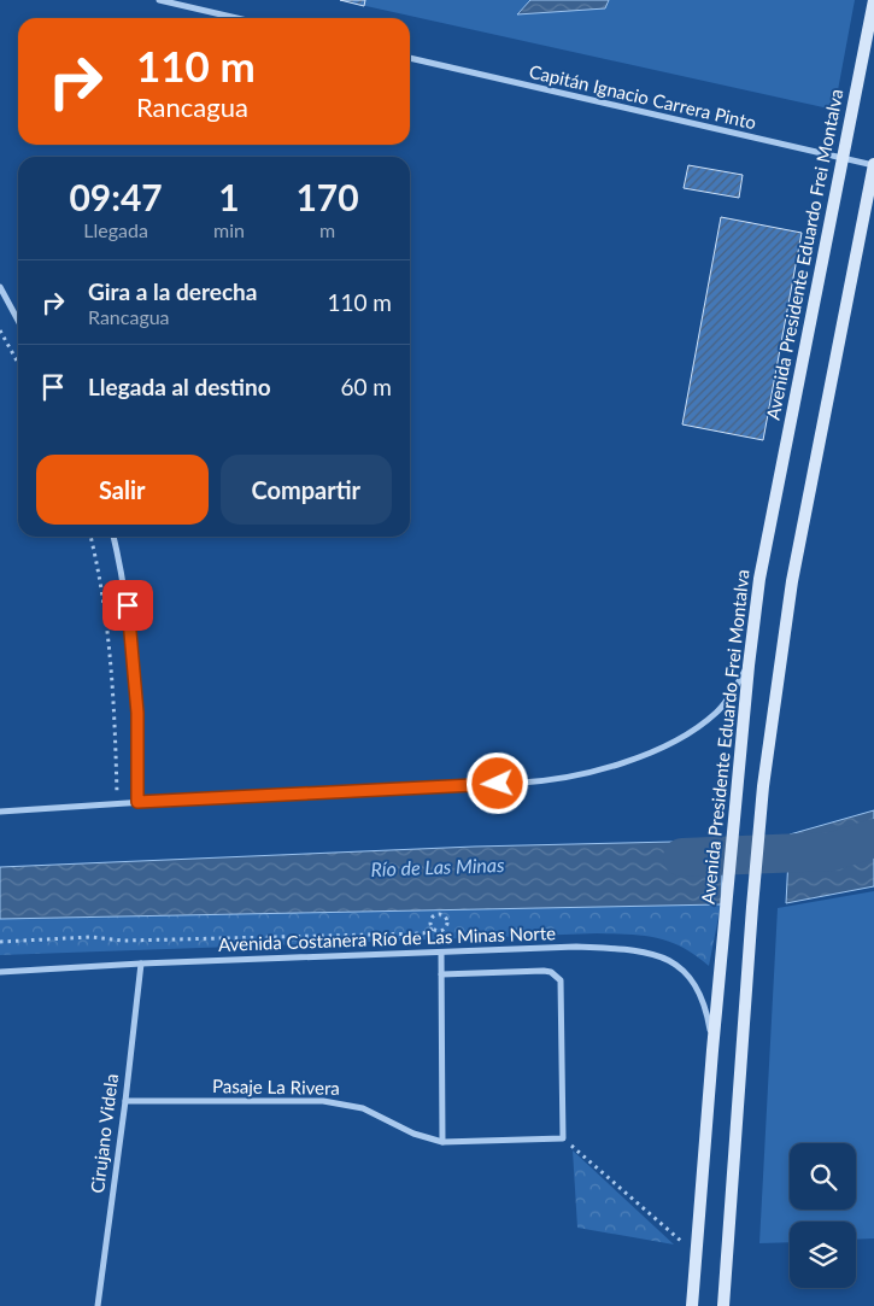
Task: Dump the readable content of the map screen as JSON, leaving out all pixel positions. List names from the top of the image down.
{
  "streets": {
    "main road": ["Avenida Presidente Eduardo Frei Montalva"],
    "street": [
      "Capitán Ignacio Carrera Pinto",
      "Avenida Costanera Río de Las Minas Norte",
      "Pasaje La Rivera",
      "Cirujano Videla"
    ]
  },
  "crossings": [
    ["Capitán Ignacio Carrera Pinto", "Avenida Presidente Eduardo Frei Montalva"],
    ["Avenida Presidente Eduardo Frei Montalva", "Avenida Costanera Río de Las Minas Norte"],
    ["Avenida Costanera Río de Las Minas Norte", "Cirujano Videla"],
    ["Pasaje La Rivera", "Cirujano Videla"]
  ],
  "water": ["Río de Las Minas"],
  "page": {
    "turn": ["110 m", "Rancagua"],
    "eta": [
      "09:47",
      "Llegada",
      "1",
      "min",
      "170",
      "m"
    ],
    "list": [
      {
        "name": "Gira a la derecha",
        "note": "Rancagua",
        "value": "110 m"
      },
      {
        "name": "Llegada al destino",
        "value": "60 m"
      }
    ],
    "buttons": ["Salir", "Compartir"]
  }
}
